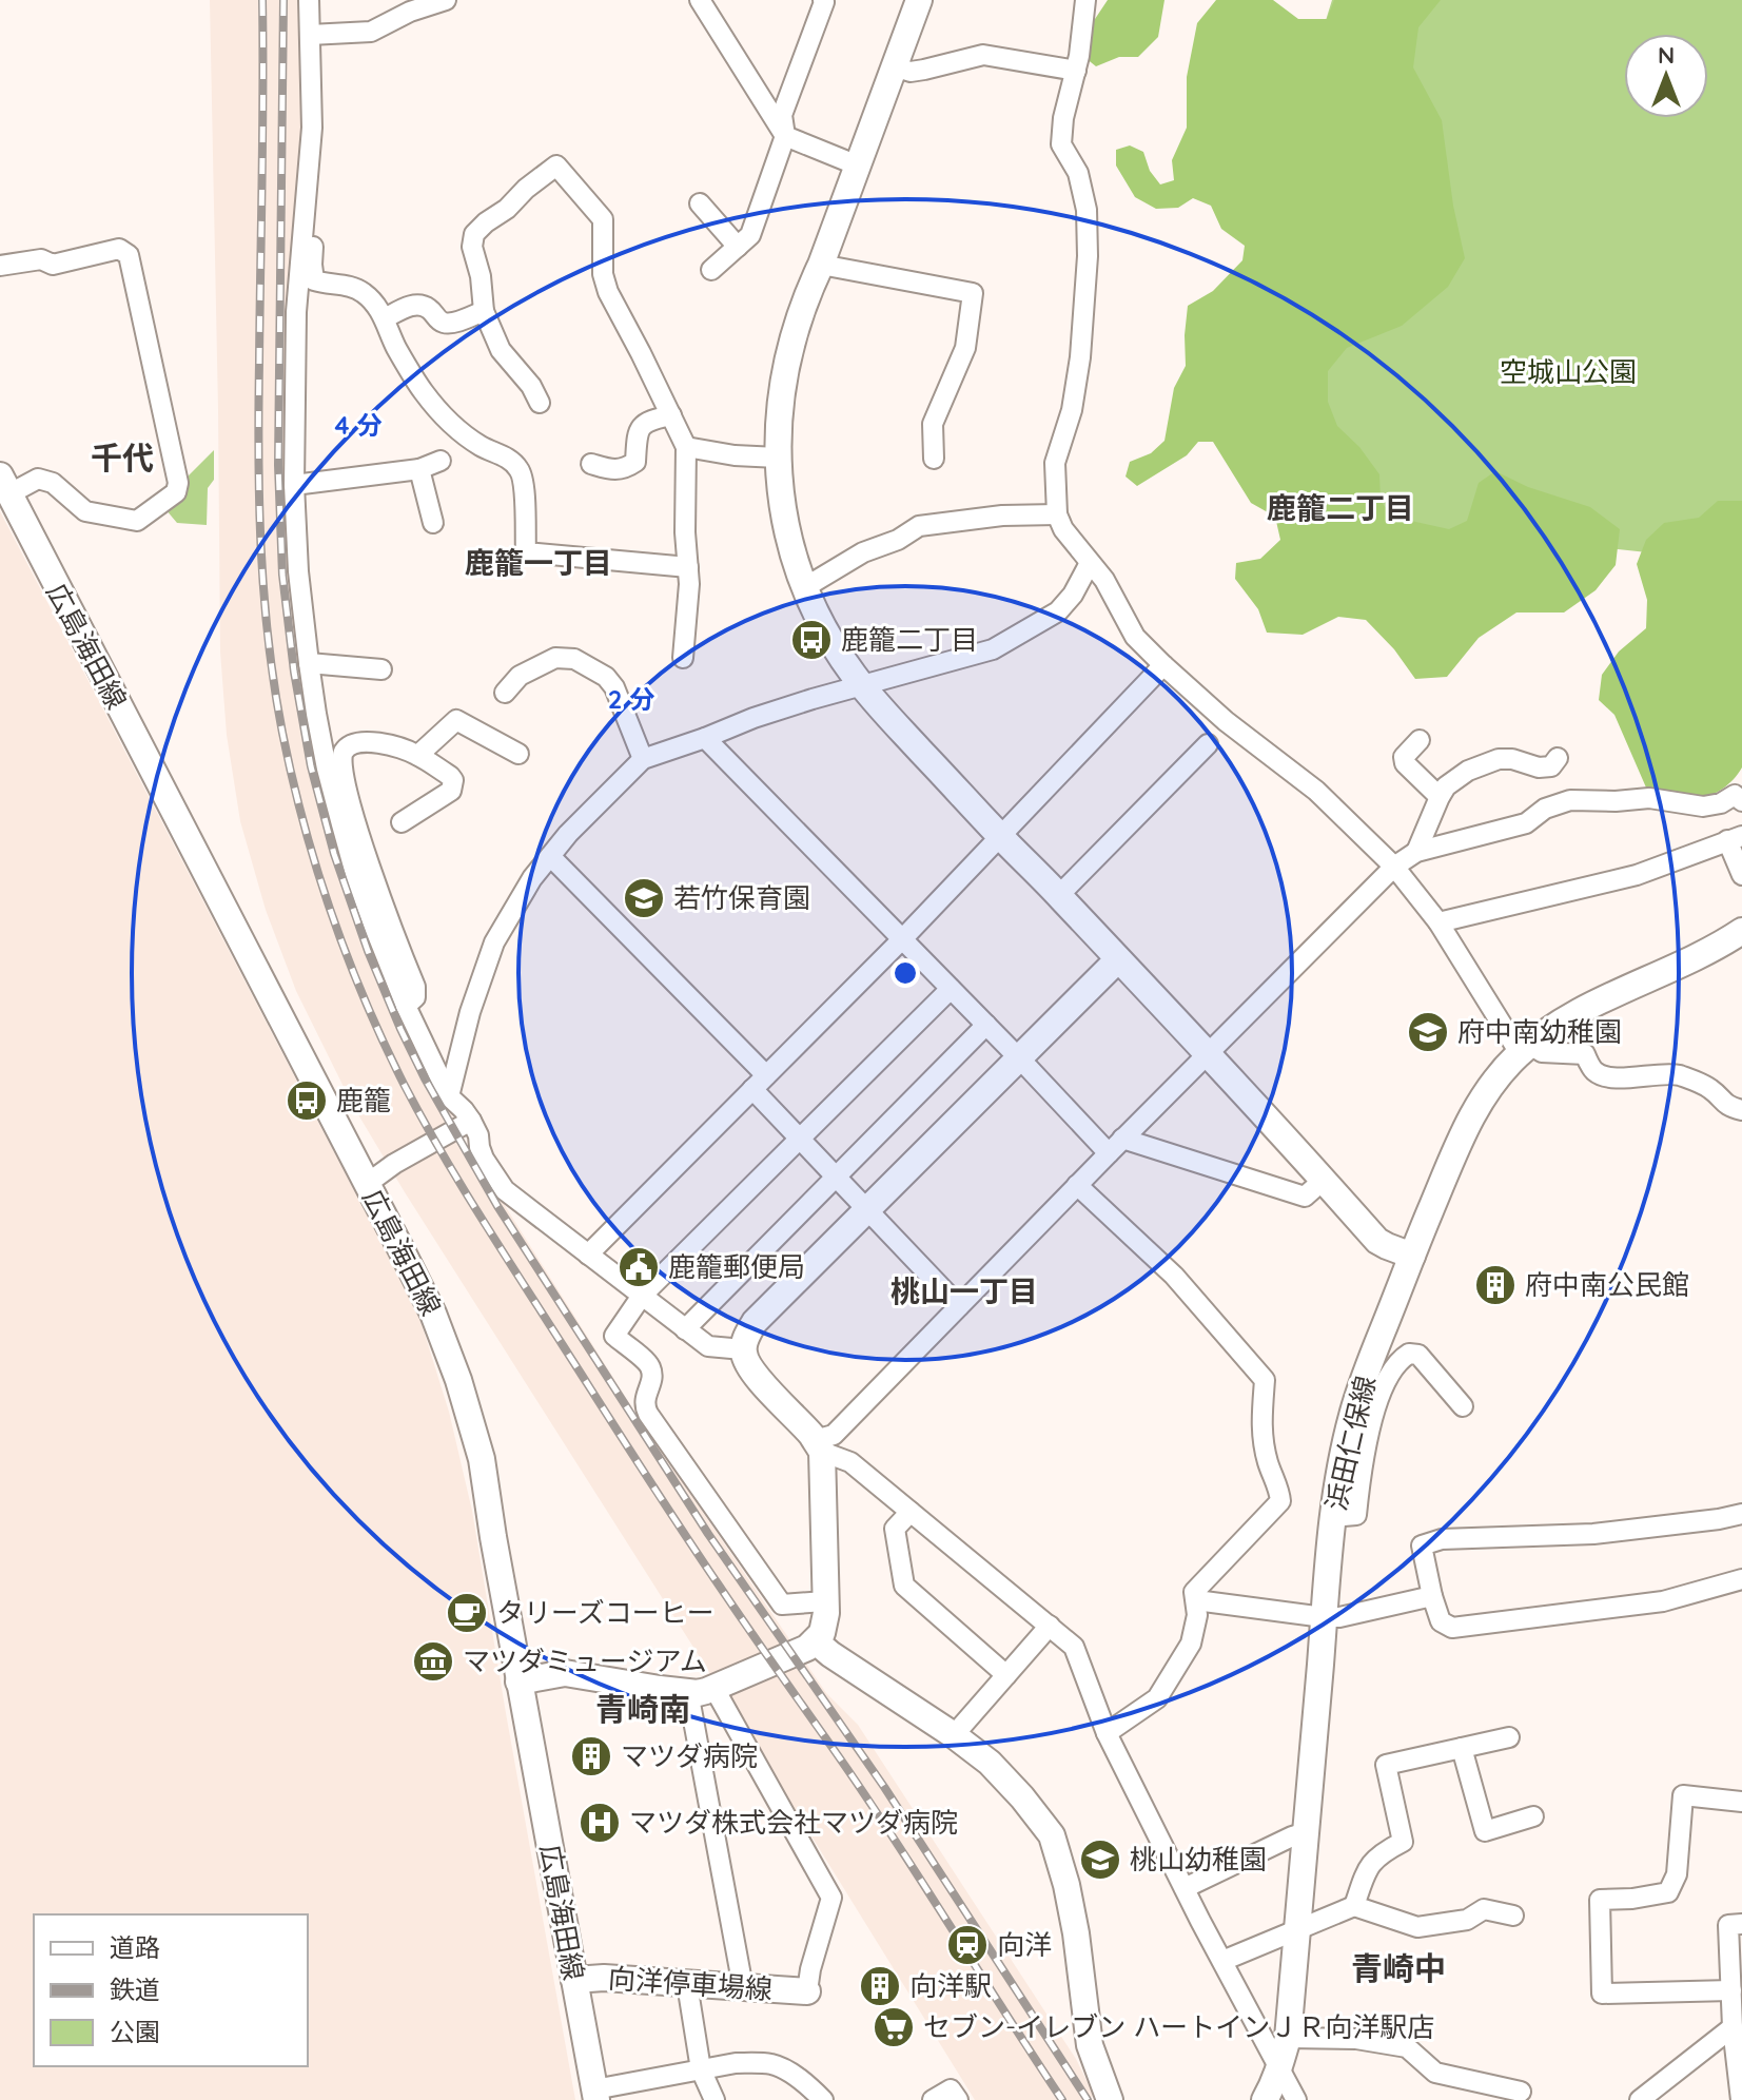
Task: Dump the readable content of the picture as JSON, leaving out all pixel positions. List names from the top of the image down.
{
  "streets": {
    "street": ["広島海田線", "浜田仁保線", "向洋停車場線"]
  },
  "crossings": [
    ["広島海田線", "向洋停車場線"]
  ],
  "districts": [
    "千代",
    "鹿籠二丁目",
    "鹿籠一丁目",
    "桃山一丁目",
    "青崎南",
    "青崎中"
  ],
  "parks": ["空城山公園"],
  "places": {
    "bus stop": ["鹿籠二丁目", "鹿籠"],
    "school or university": ["若竹保育園", "府中南幼稚園", "桃山幼稚園"],
    "public building": ["鹿籠郵便局"],
    "building": ["府中南公民館", "マツダ病院", "向洋駅"],
    "cafe": ["タリーズコーヒー"],
    "museum": ["マツダミュージアム"],
    "hospital": ["マツダ株式会社マツダ病院"],
    "station": ["向洋"],
    "supermarket": ["セブン-イレブン ハートインＪＲ向洋駅店"]
  },
  "legend": ["道路", "鉄道", "公園"],
  "north": "top",
  "rings": ["4 分", "2 分"]
}
